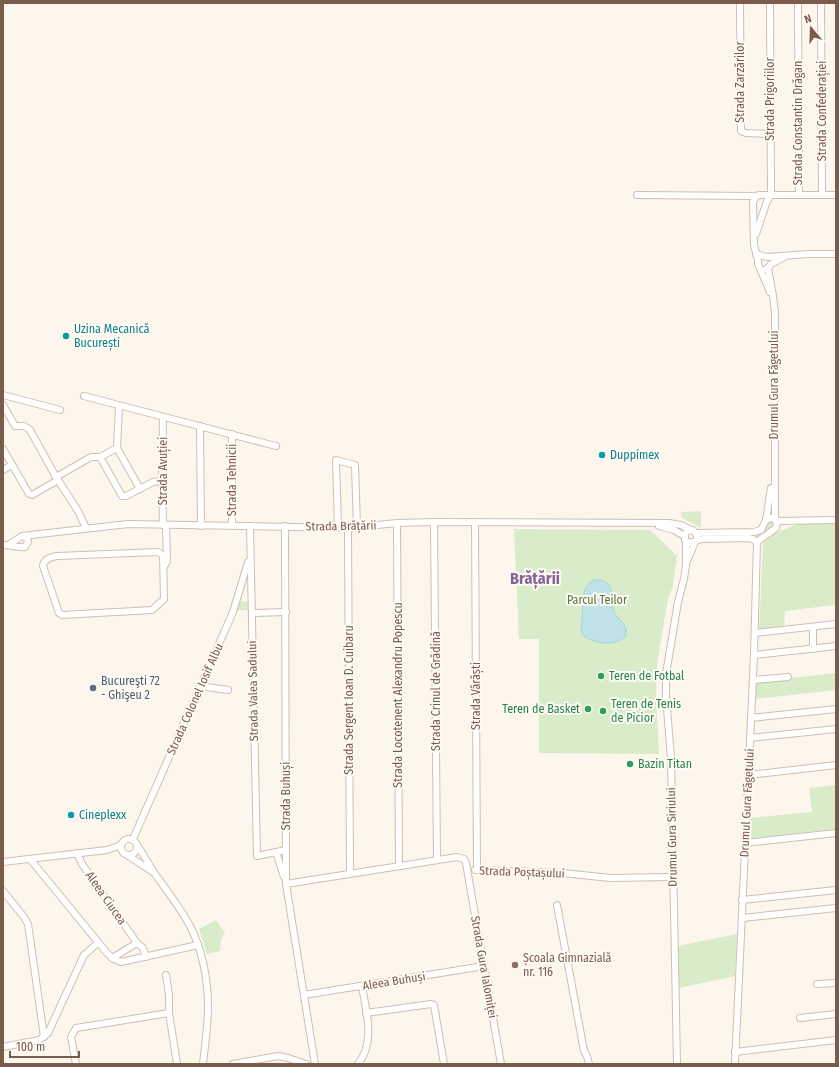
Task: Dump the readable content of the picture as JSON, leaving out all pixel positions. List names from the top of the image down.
{
  "streets": {
    "street": [
      "Strada Zarzărilor",
      "Strada Prigoriilor",
      "Strada Confederației",
      "Strada Constantin Drăgan",
      "Drumul Gura Făgetului",
      "Strada Avuției",
      "Strada Tehnicii",
      "Strada Brățării",
      "Strada Valea Sadului",
      "Strada Crinul de Grădină",
      "Strada Locotenent Alexandru Popescu",
      "Strada Vărăști",
      "Strada Colonel Iosif Albu",
      "Strada Sergent Ioan D. Cuibaru",
      "Strada Buhuși",
      "Drumul Gura Siriului",
      "Strada Poștașului",
      "Aleea Ciucea",
      "Strada Gura Ialomiței",
      "Aleea Buhuși"
    ]
  },
  "crossings": [
    ["Strada Zarzărilor", "Strada Prigoriilor"],
    ["Drumul Gura Făgetului", "Strada Brățării"],
    ["Strada Avuției", "Strada Brățării"],
    ["Strada Tehnicii", "Strada Brățării"],
    ["Strada Brățării", "Strada Valea Sadului"],
    ["Strada Brățării", "Strada Crinul de Grădină"],
    ["Strada Brățării", "Strada Locotenent Alexandru Popescu"],
    ["Strada Brățării", "Strada Vărăști"],
    ["Strada Brățării", "Strada Sergent Ioan D. Cuibaru"],
    ["Strada Brățării", "Strada Buhuși"],
    ["Strada Brățării", "Drumul Gura Siriului"],
    ["Strada Valea Sadului", "Strada Colonel Iosif Albu"],
    ["Strada Crinul de Grădină", "Strada Poștașului"],
    ["Strada Locotenent Alexandru Popescu", "Strada Poștașului"],
    ["Strada Vărăști", "Strada Poștașului"],
    ["Strada Sergent Ioan D. Cuibaru", "Strada Poștașului"],
    ["Strada Buhuși", "Strada Poștașului"],
    ["Strada Buhuși", "Aleea Buhuși"],
    ["Drumul Gura Siriului", "Strada Poștașului"],
    ["Strada Poștașului", "Strada Gura Ialomiței"],
    ["Strada Gura Ialomiței", "Aleea Buhuși"]
  ],
  "districts": ["Brățării"],
  "parks": ["Parcul Teilor"],
  "places": [
    "Uzina Mecanică București",
    "Duppimex",
    "Teren de Fotbal",
    "Bucureşti 72 - Ghişeu 2",
    "Teren de Basket",
    "Teren de Tenis de Picior",
    "Bazin Titan",
    "Cineplexx",
    "Școala Gimnazială nr. 116"
  ],
  "scale_bar": "100 m",
  "north": "top"
}
